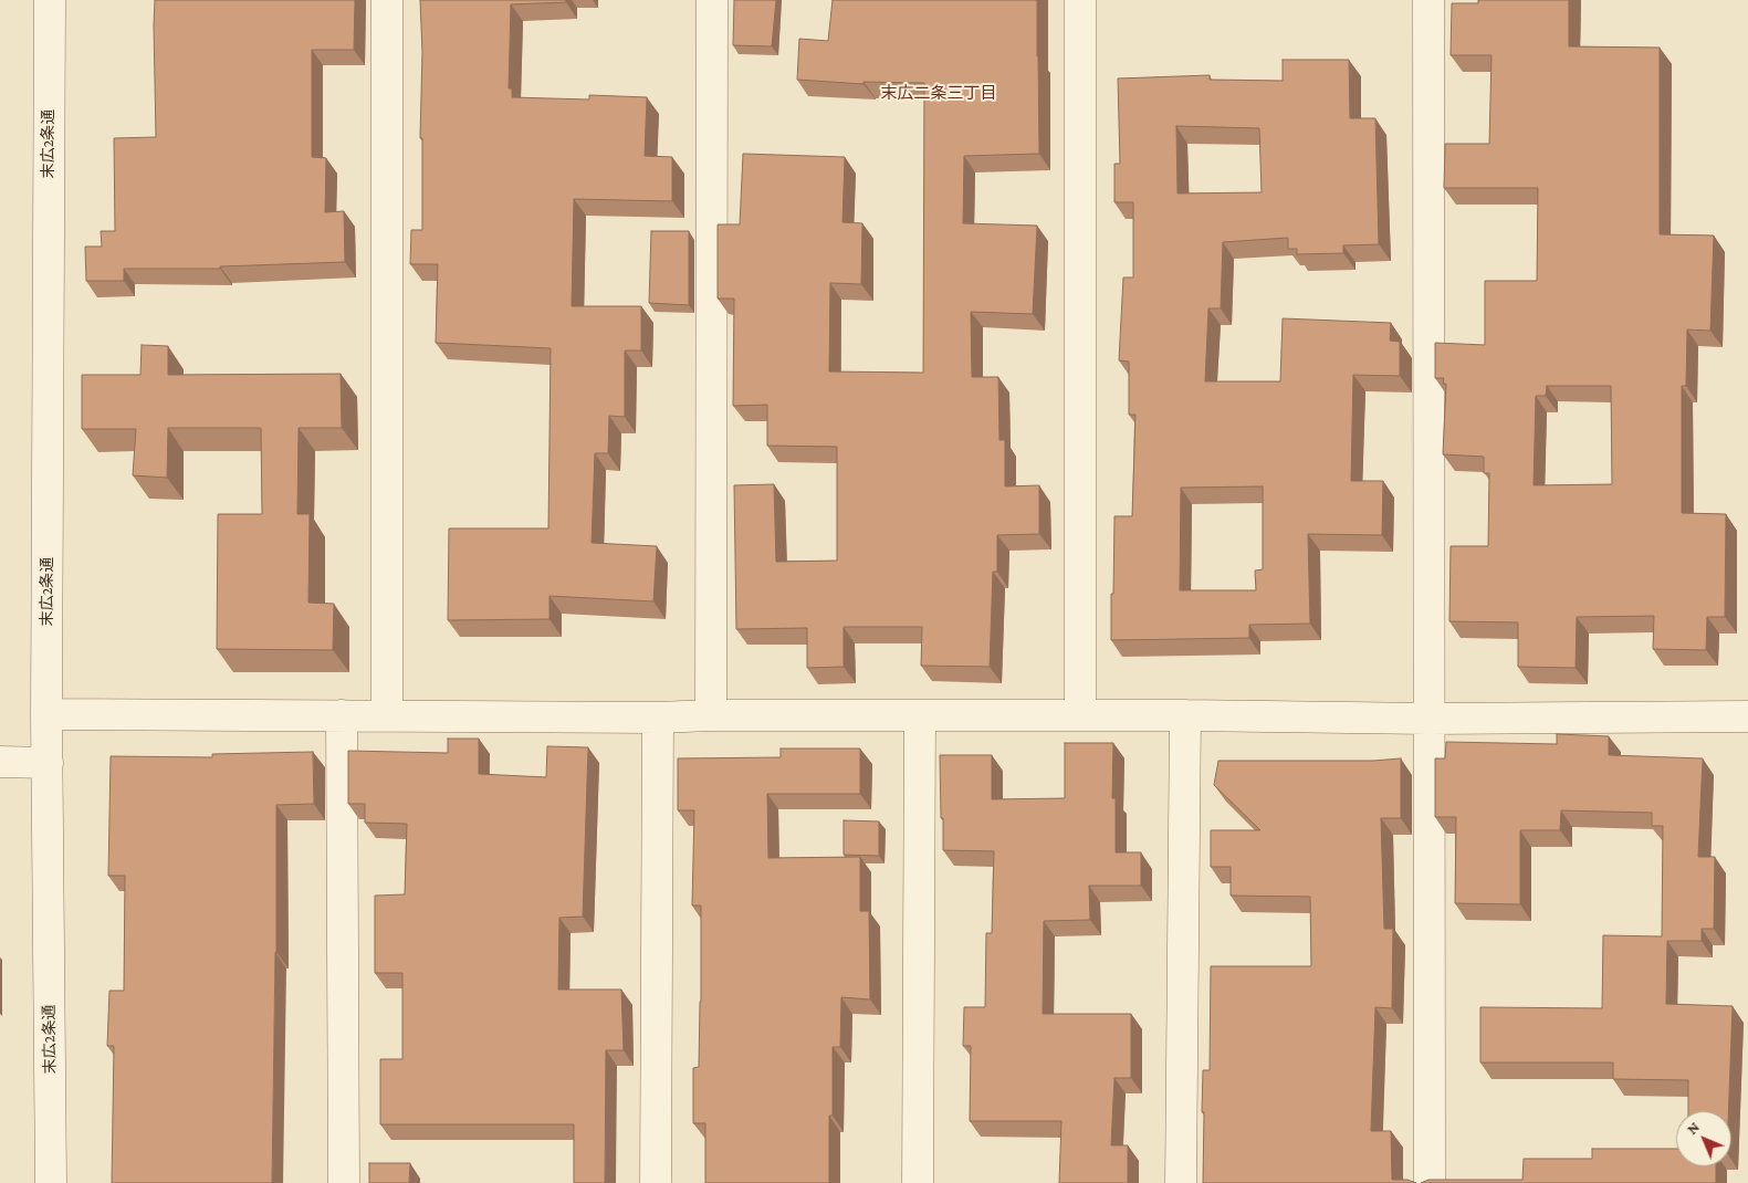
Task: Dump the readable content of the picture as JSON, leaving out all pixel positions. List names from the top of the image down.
{
  "streets": {
    "street": ["末広2条通"]
  },
  "districts": ["末広二条三丁目"],
  "north": "top left"
}
